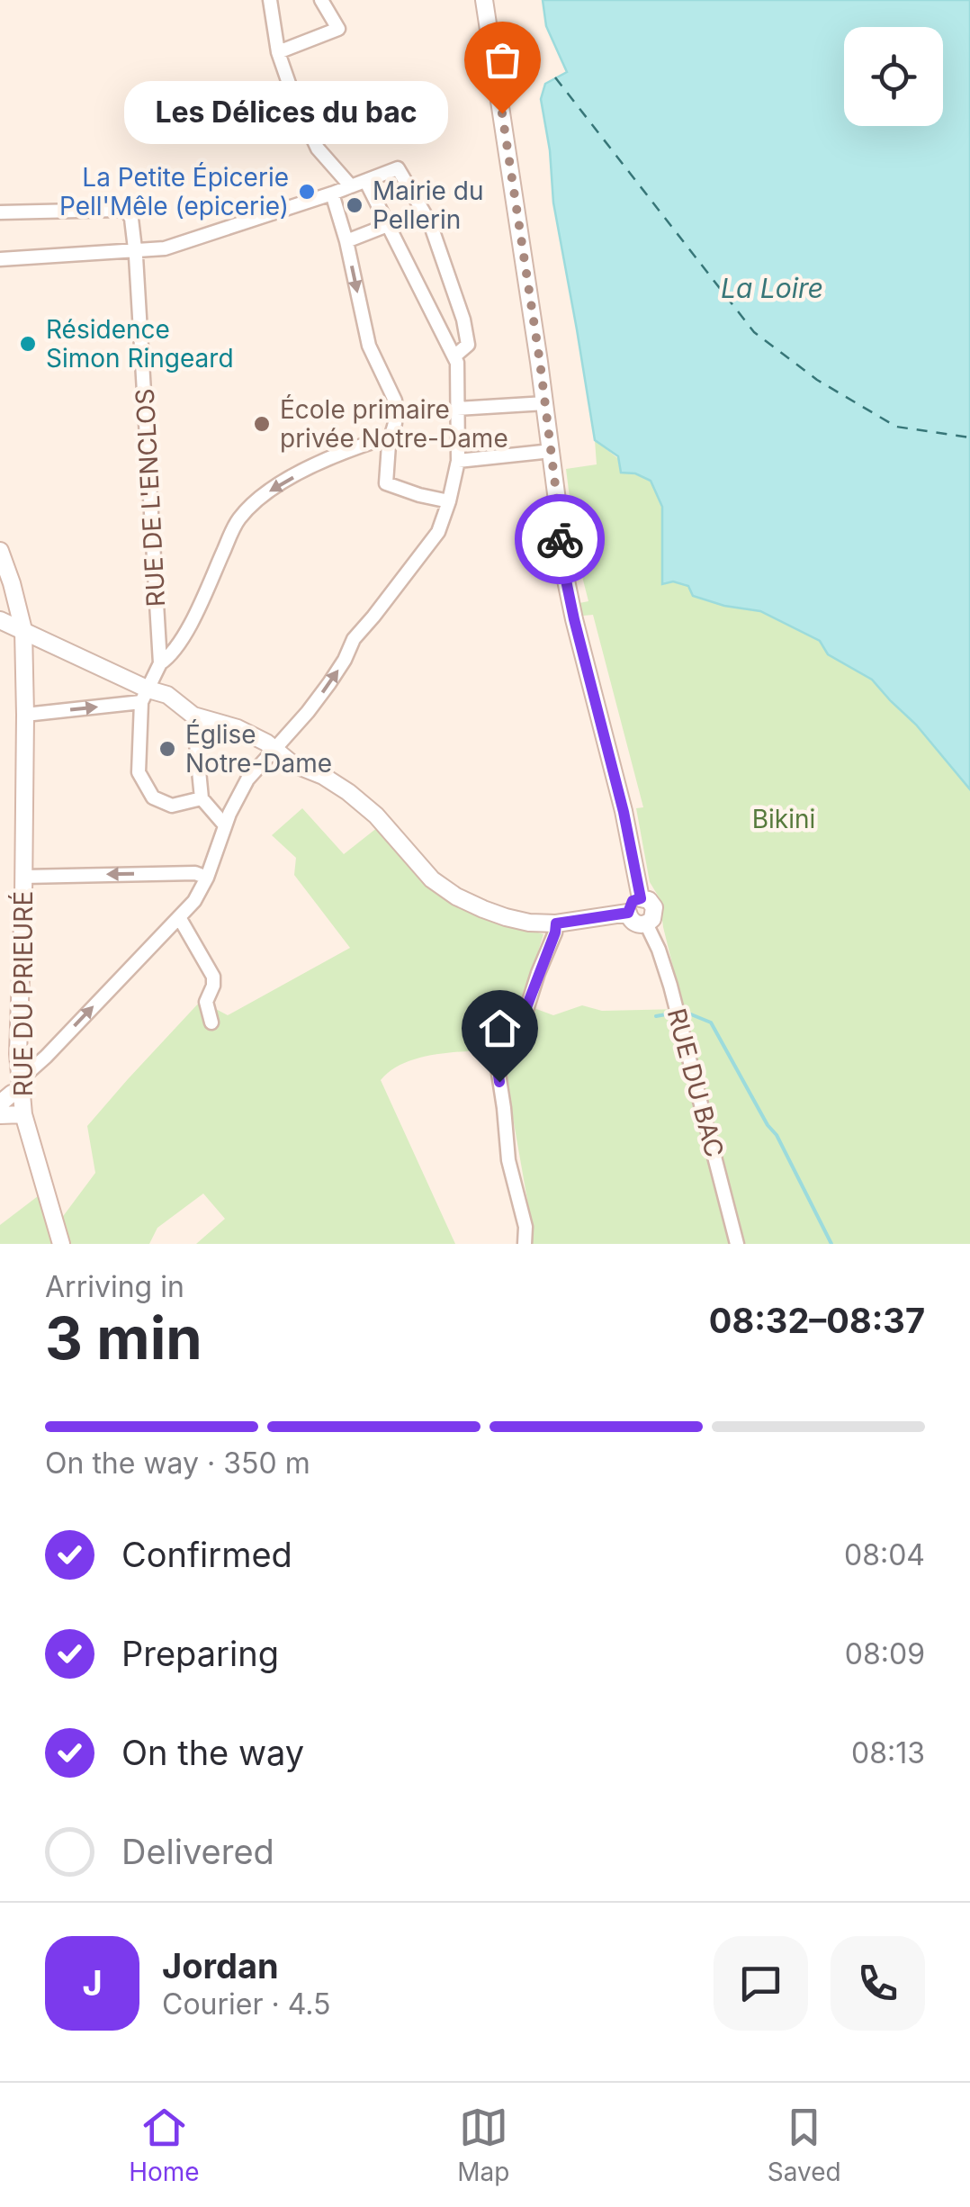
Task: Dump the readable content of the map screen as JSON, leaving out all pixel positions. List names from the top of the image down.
{
  "streets": {
    "street": ["RUE DE L'ENCLOS", "RUE DU PRIEURÉ", "RUE DU BAC"]
  },
  "water": ["La Loire"],
  "parks": ["Bikini"],
  "places": [
    "Les Délices du bac",
    "La Petite Épicerie Pell'Mêle (epicerie)",
    "Mairie du Pellerin",
    "Résidence Simon Ringeard",
    "École primaire privée Notre-Dame",
    "Église Notre-Dame"
  ],
  "page": {
    "bubble": "Les Délices du bac",
    "heading": ["3 min", "Arriving in", "08:32–08:37"],
    "panel": ["Jordan", "Courier · 4.5"],
    "bar": "On the way · 350 m",
    "list": [
      ["Confirmed", "08:04"],
      ["Preparing", "08:09"],
      ["On the way", "08:13"],
      "Delivered"
    ],
    "round": "J",
    "tabs": ["Home", "Map", "Saved"]
  }
}
